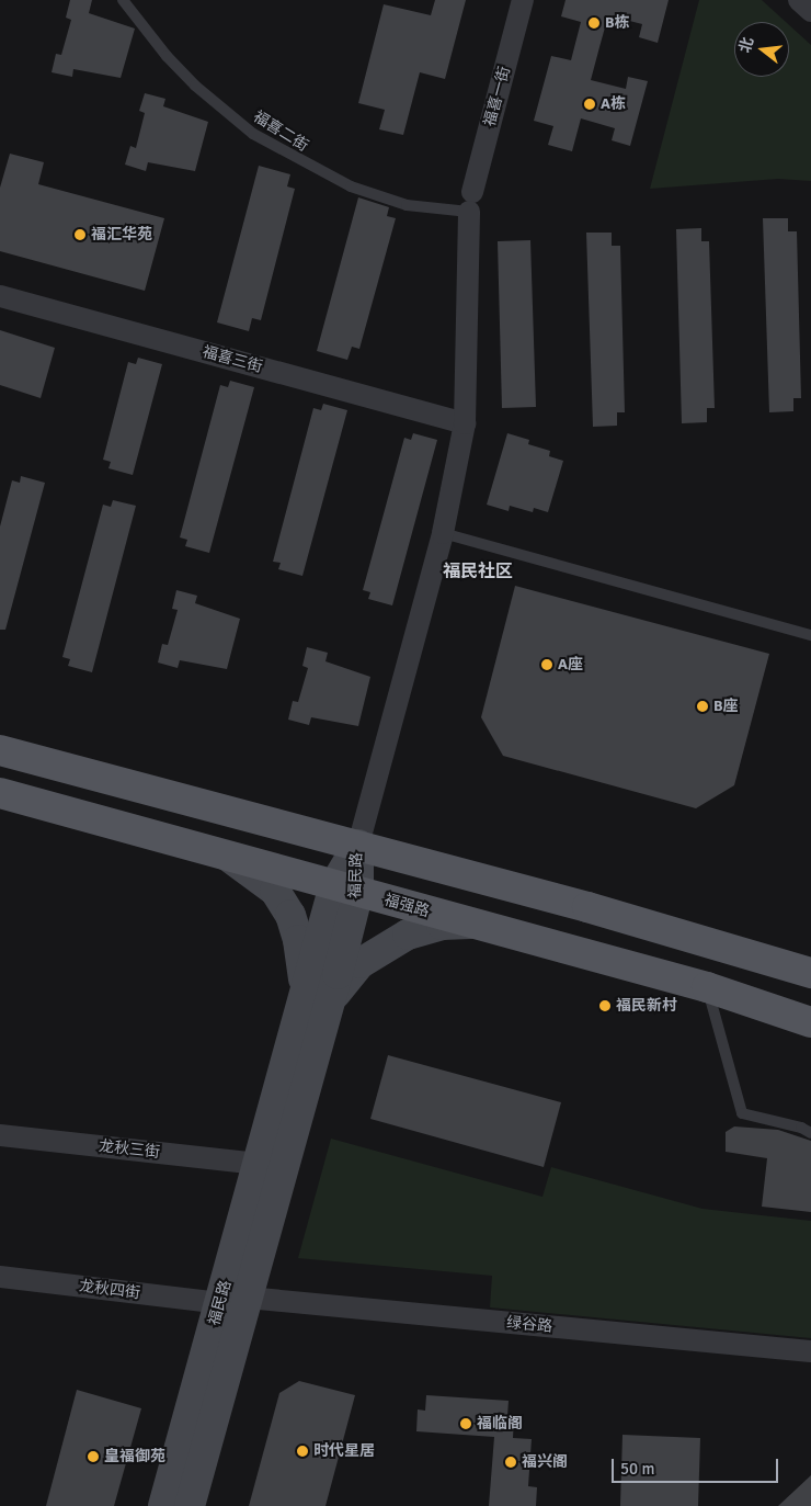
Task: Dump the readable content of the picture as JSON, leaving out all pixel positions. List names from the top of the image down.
{
  "streets": {
    "main road": ["福民路", "福强路"],
    "street": [
      "福喜一街",
      "福喜三街",
      "龙秋三街",
      "龙秋四街",
      "绿谷路"
    ],
    "lane": ["福喜二街"]
  },
  "crossings": [
    ["福喜一街", "福喜二街"],
    ["福喜一街", "福喜三街"],
    ["福喜一街", "福民路"],
    ["福民路", "福强路"],
    ["福民路", "龙秋三街"],
    ["福民路", "龙秋四街"],
    ["福民路", "绿谷路"],
    ["龙秋四街", "绿谷路"]
  ],
  "districts": ["福民社区"],
  "places": [
    "B栋",
    "A栋",
    "福汇华苑",
    "A座",
    "B座",
    "福民新村",
    "福临阁",
    "时代星居",
    "皇福御苑",
    "福兴阁"
  ],
  "scale_bar": "50 m",
  "north": "left"
}
